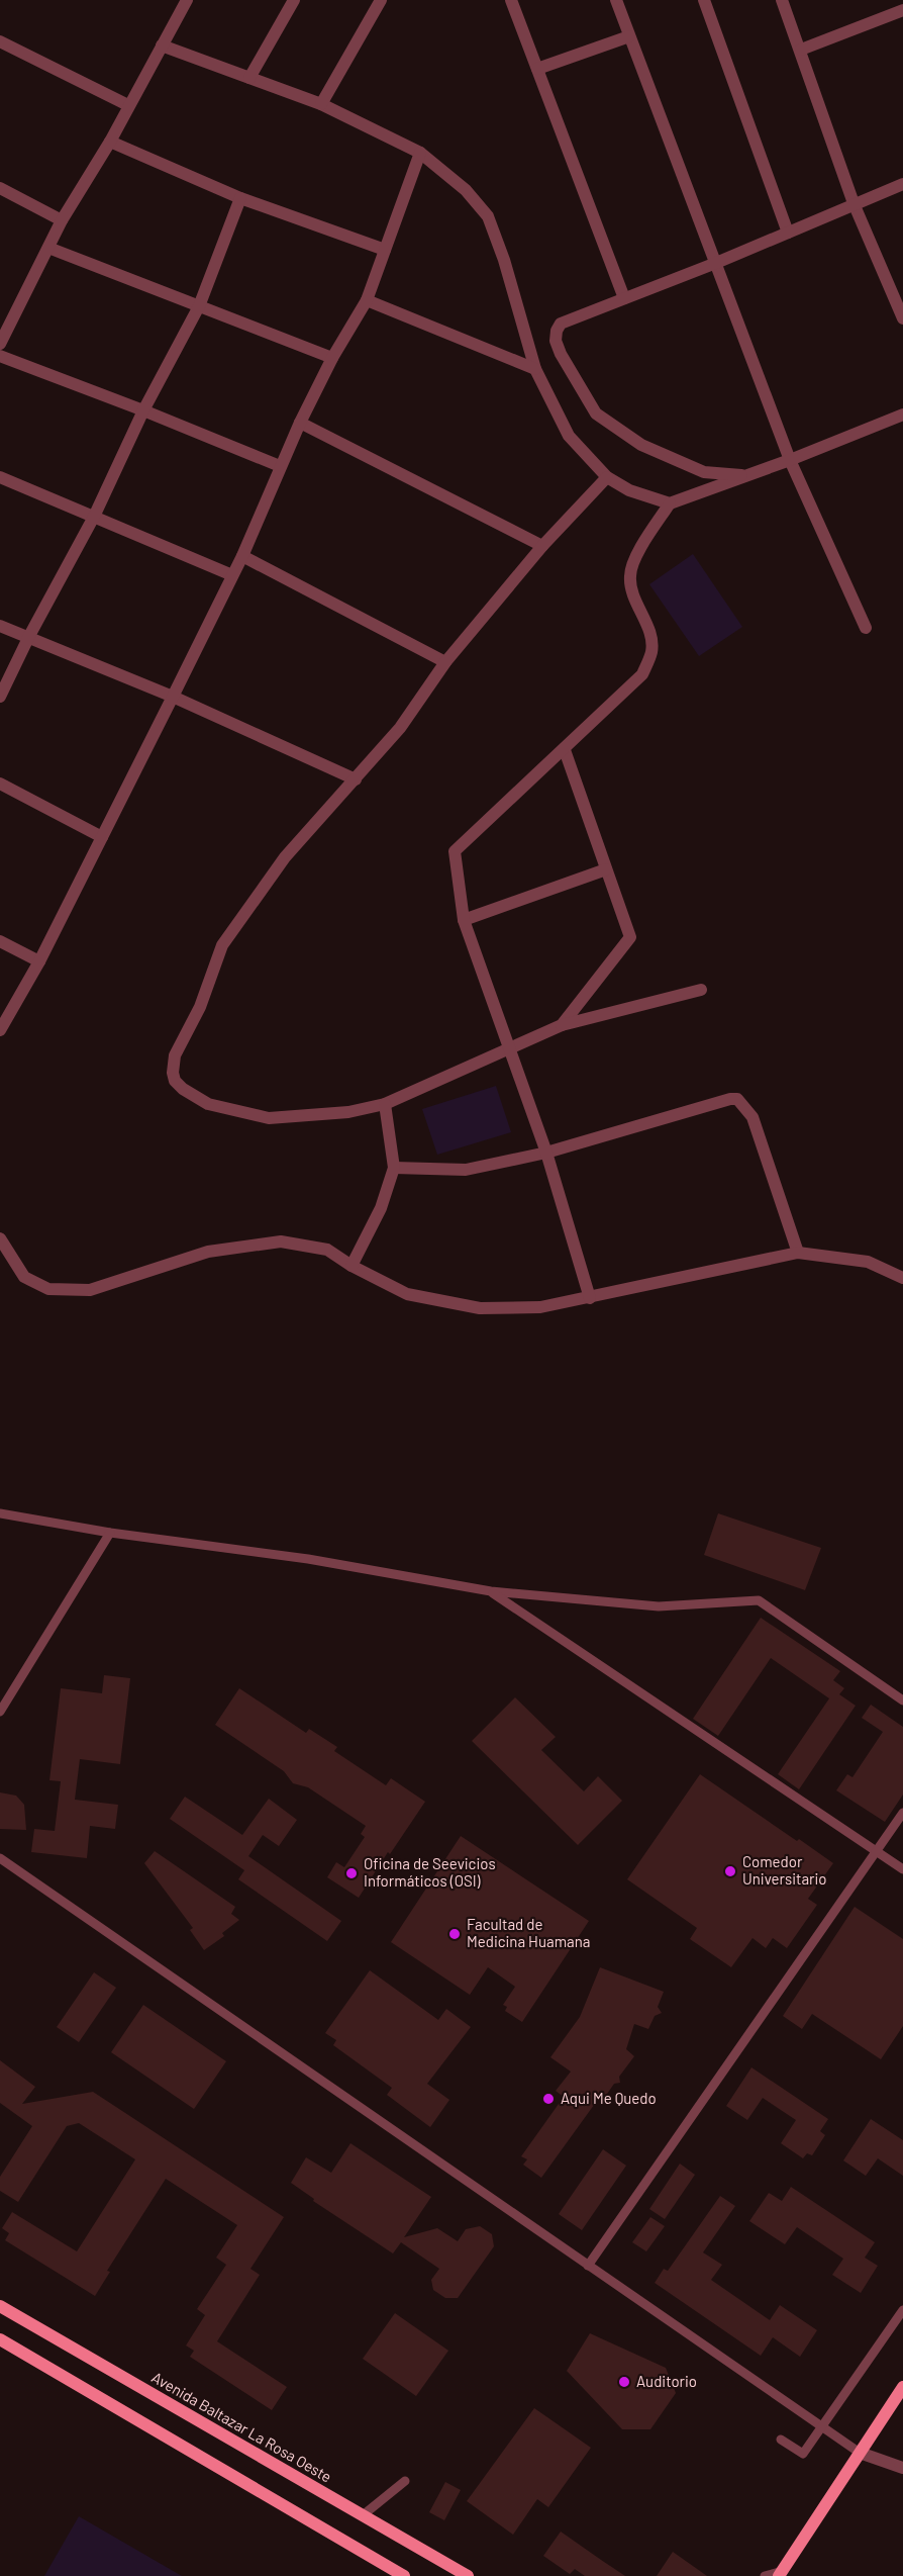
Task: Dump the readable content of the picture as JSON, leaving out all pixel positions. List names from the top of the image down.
{
  "streets": {
    "street": ["Avenida Baltazar La Rosa Oeste"]
  },
  "places": [
    "Comedor Universitario",
    "Oficina de Seevicios Informáticos (OSI)",
    "Facultad de Medicina Huamana",
    "Aqui Me Quedo",
    "Auditorio"
  ]
}
